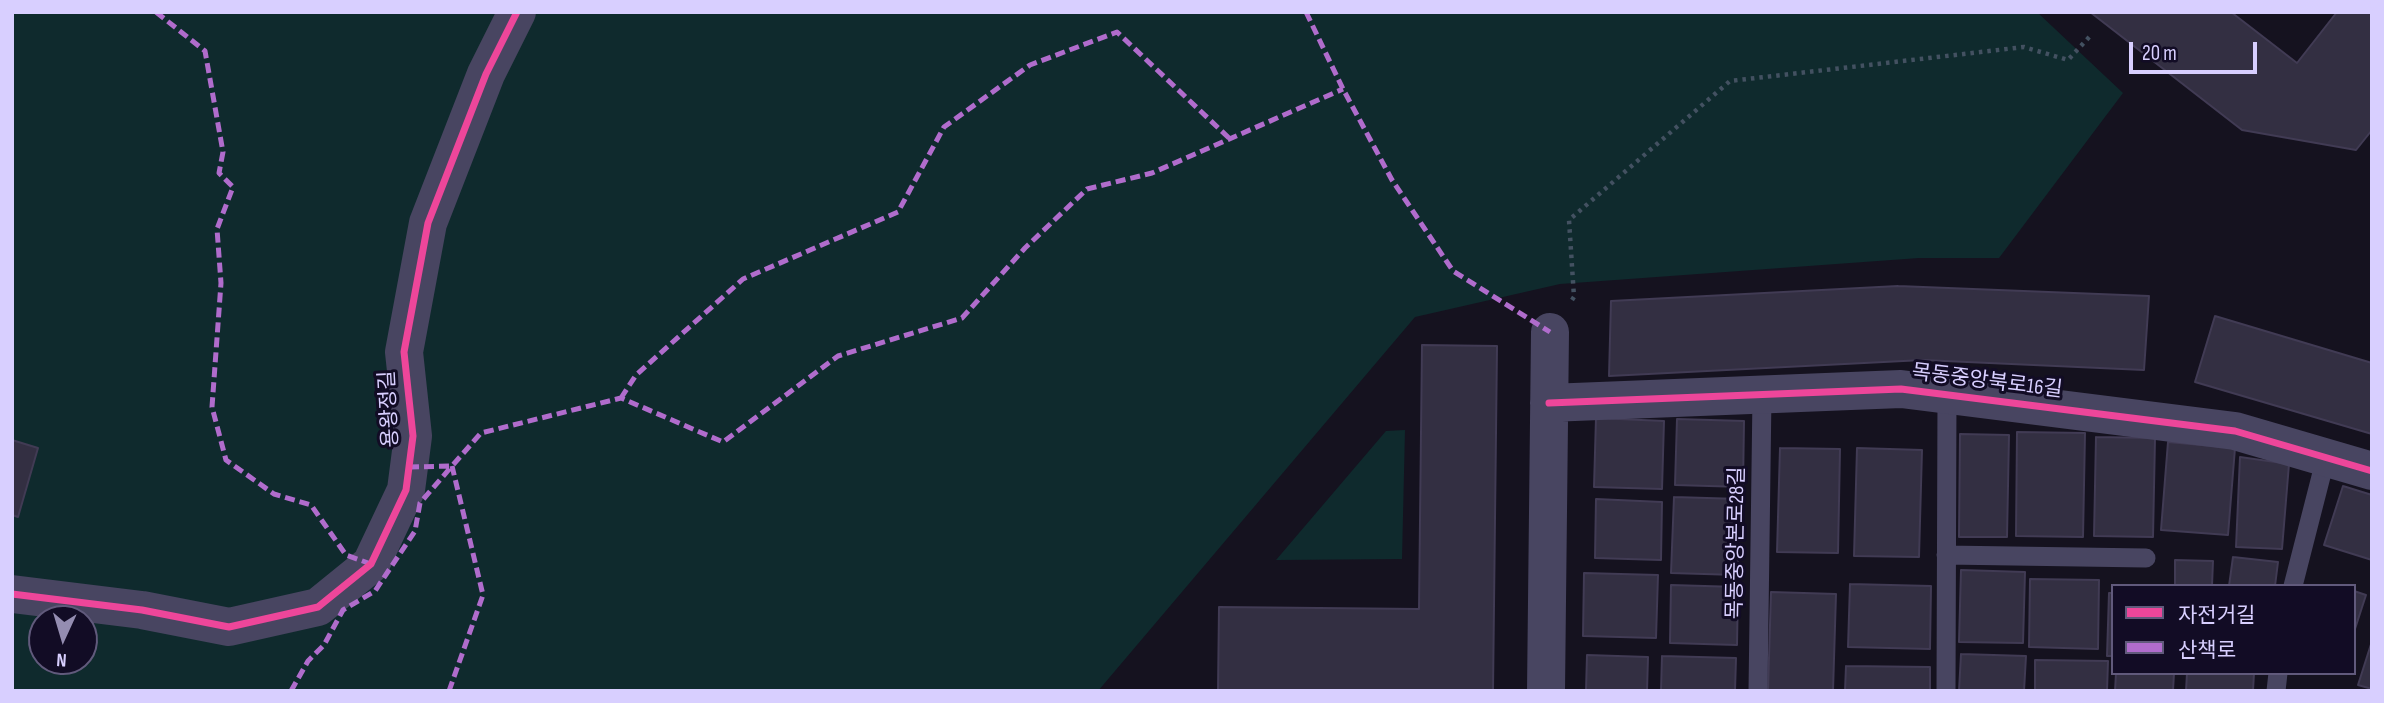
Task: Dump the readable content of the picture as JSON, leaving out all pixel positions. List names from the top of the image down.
{
  "streets": {
    "street": ["목동중앙북로16길", "용왕정길"],
    "lane": ["목동중앙본로28길"]
  },
  "crossings": [
    ["목동중앙북로16길", "목동중앙본로28길"]
  ],
  "legend": ["자전거길", "산책로"],
  "scale_bar": "20 m",
  "north": "bottom"
}
